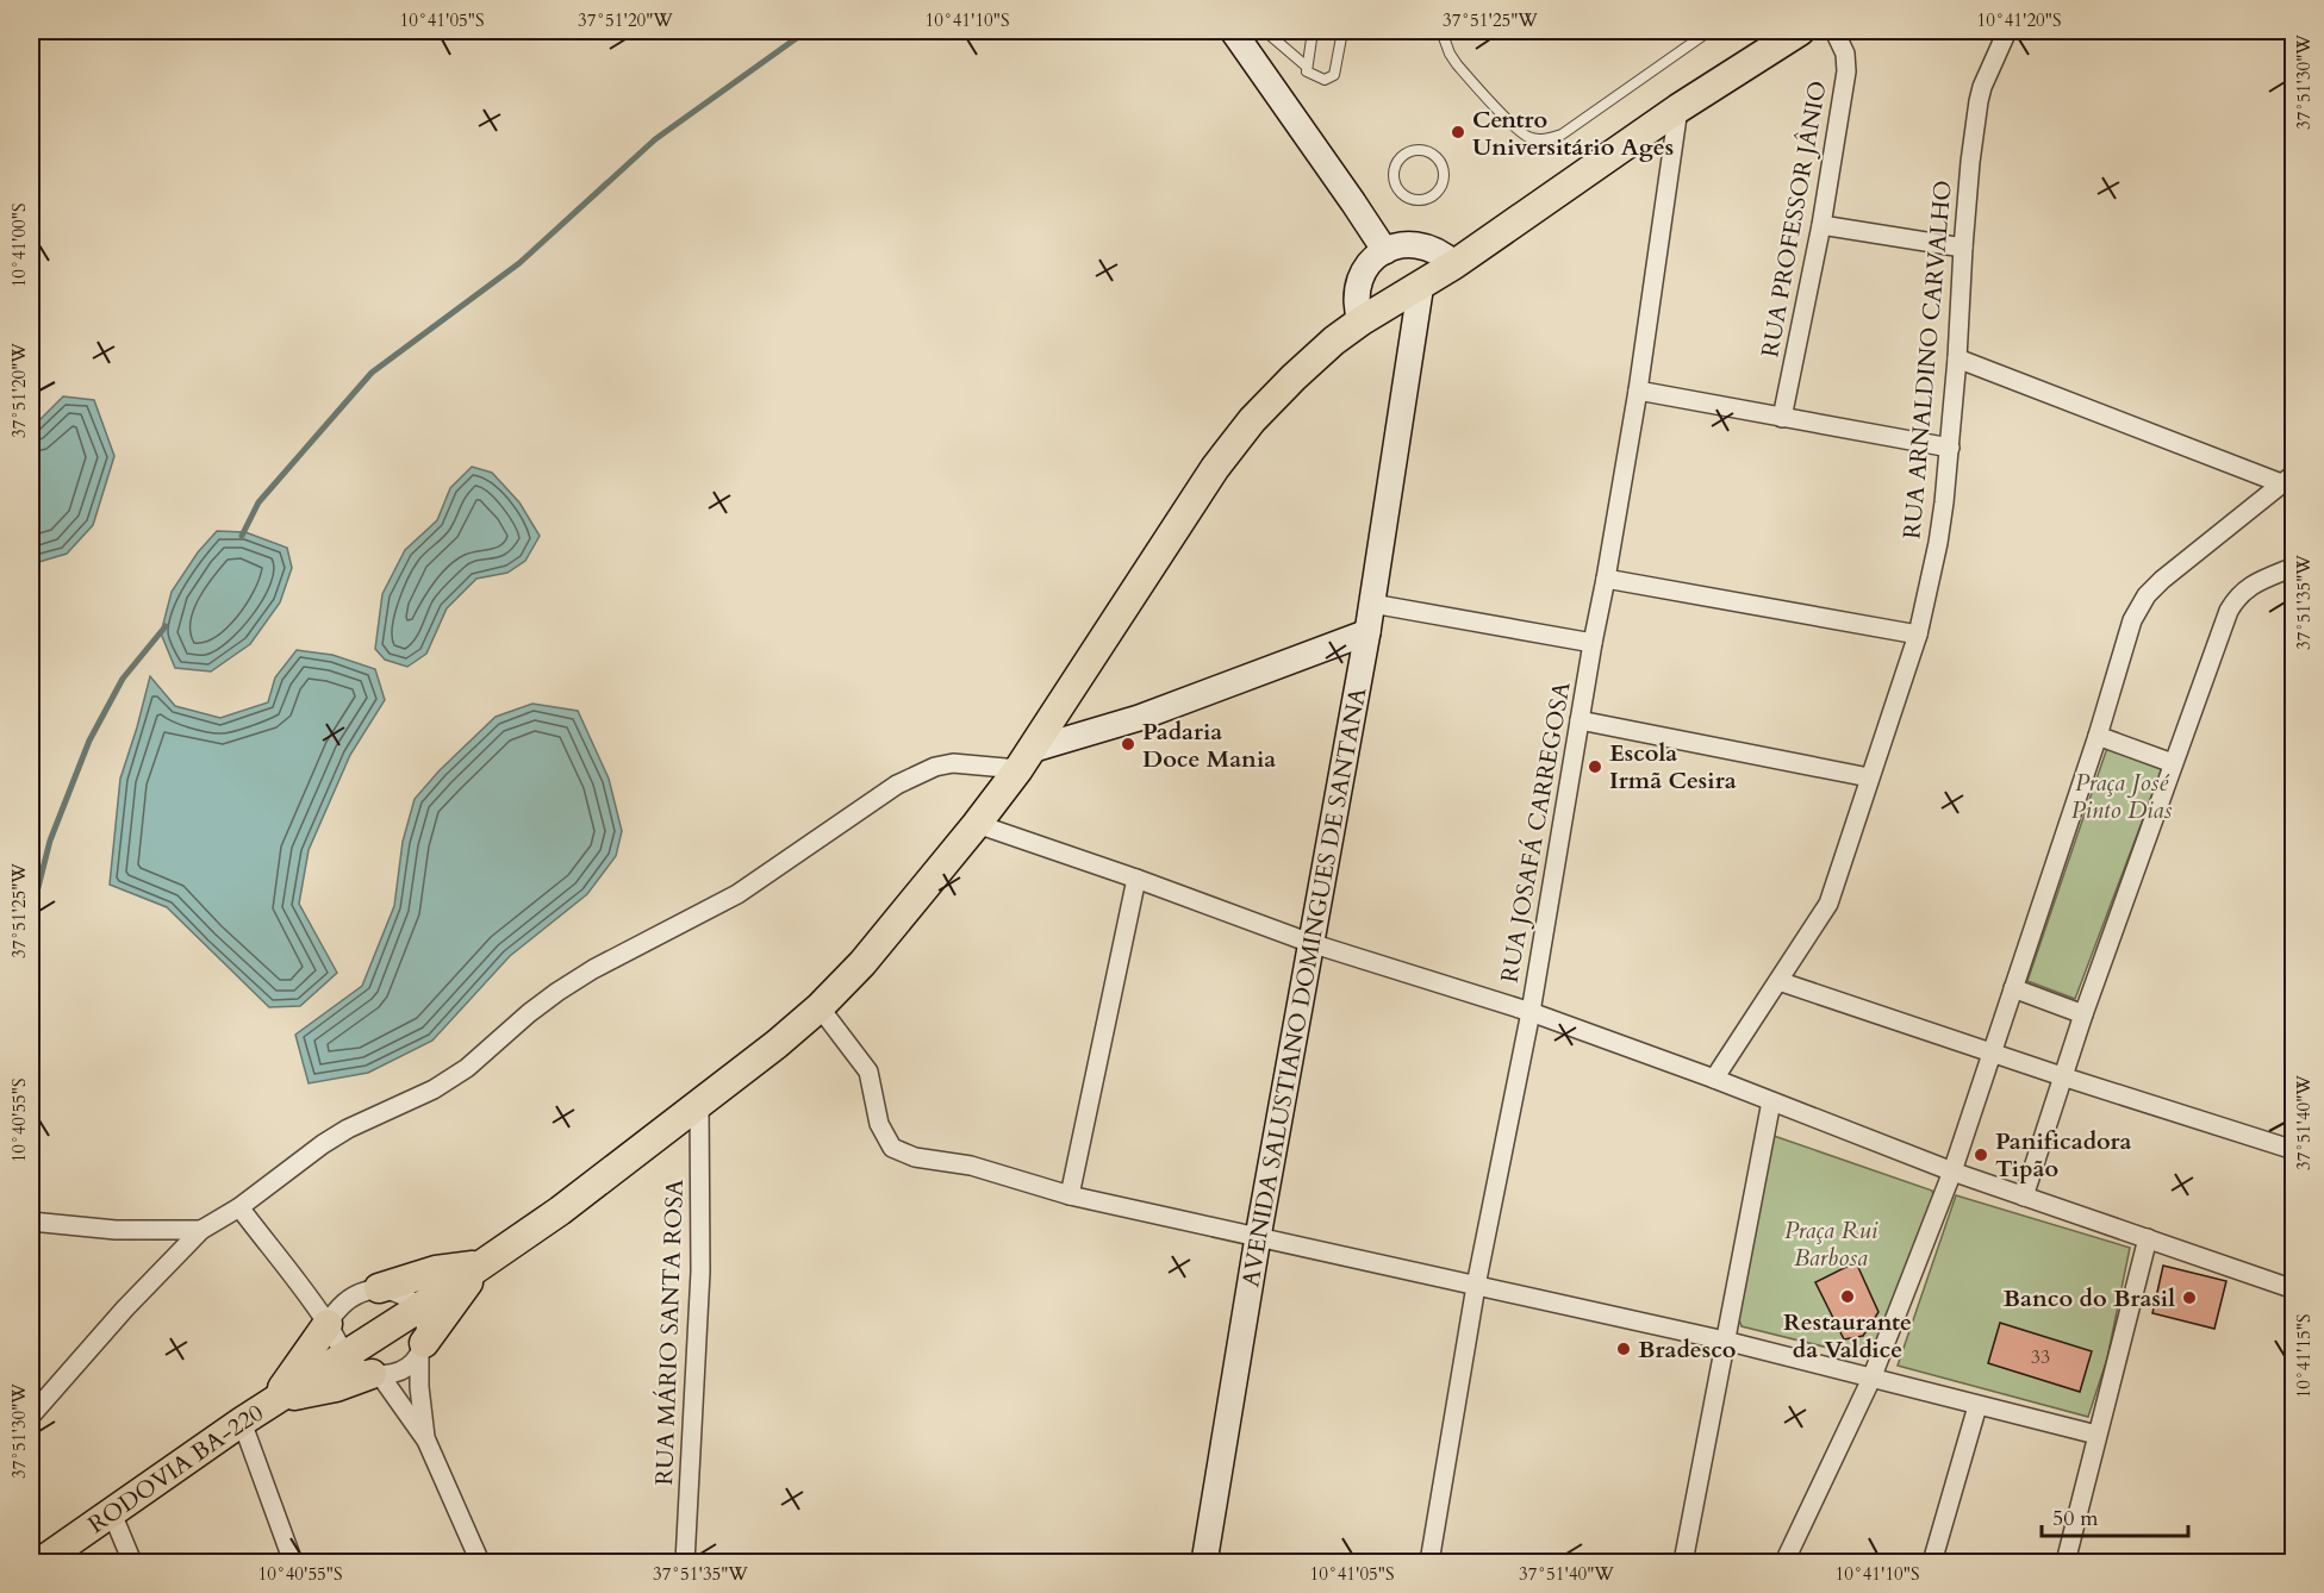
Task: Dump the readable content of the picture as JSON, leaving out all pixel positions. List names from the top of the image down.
{
  "streets": {
    "main road": ["RODOVIA BA-220"],
    "street": [
      "RUA PROFESSOR JÂNIO",
      "RUA ARNALDINO CARVALHO",
      "RUA JOSAFÁ CARREGOSA",
      "AVENIDA SALUSTIANO DOMINGUES DE SANTANA",
      "RUA MÁRIO SANTA ROSA"
    ]
  },
  "crossings": [
    ["RUA JOSAFÁ CARREGOSA", "RODOVIA BA-220"],
    ["AVENIDA SALUSTIANO DOMINGUES DE SANTANA", "RODOVIA BA-220"],
    ["RUA MÁRIO SANTA ROSA", "RODOVIA BA-220"]
  ],
  "parks": ["Praça José Pinto Dias", "Praça Rui Barbosa"],
  "places": [
    "Centro Universitário Ages",
    "Padaria Doce Mania",
    "Escola Irmã Cesira",
    "Panificadora Tipão",
    "Restaurante da Valdice",
    "Banco do Brasil",
    "Bradesco"
  ],
  "house_numbers": ["33"],
  "scale_bar": "50 m",
  "coordinates": [
    "10°41'05\"S",
    "37°51'20\"W",
    "10°41'10\"S",
    "37°51'25\"W",
    "10°41'20\"S",
    "37°51'30\"W",
    "10°41'00\"S",
    "37°51'35\"W",
    "10°40'55\"S",
    "37°51'40\"W",
    "10°41'15\"S"
  ]
}
